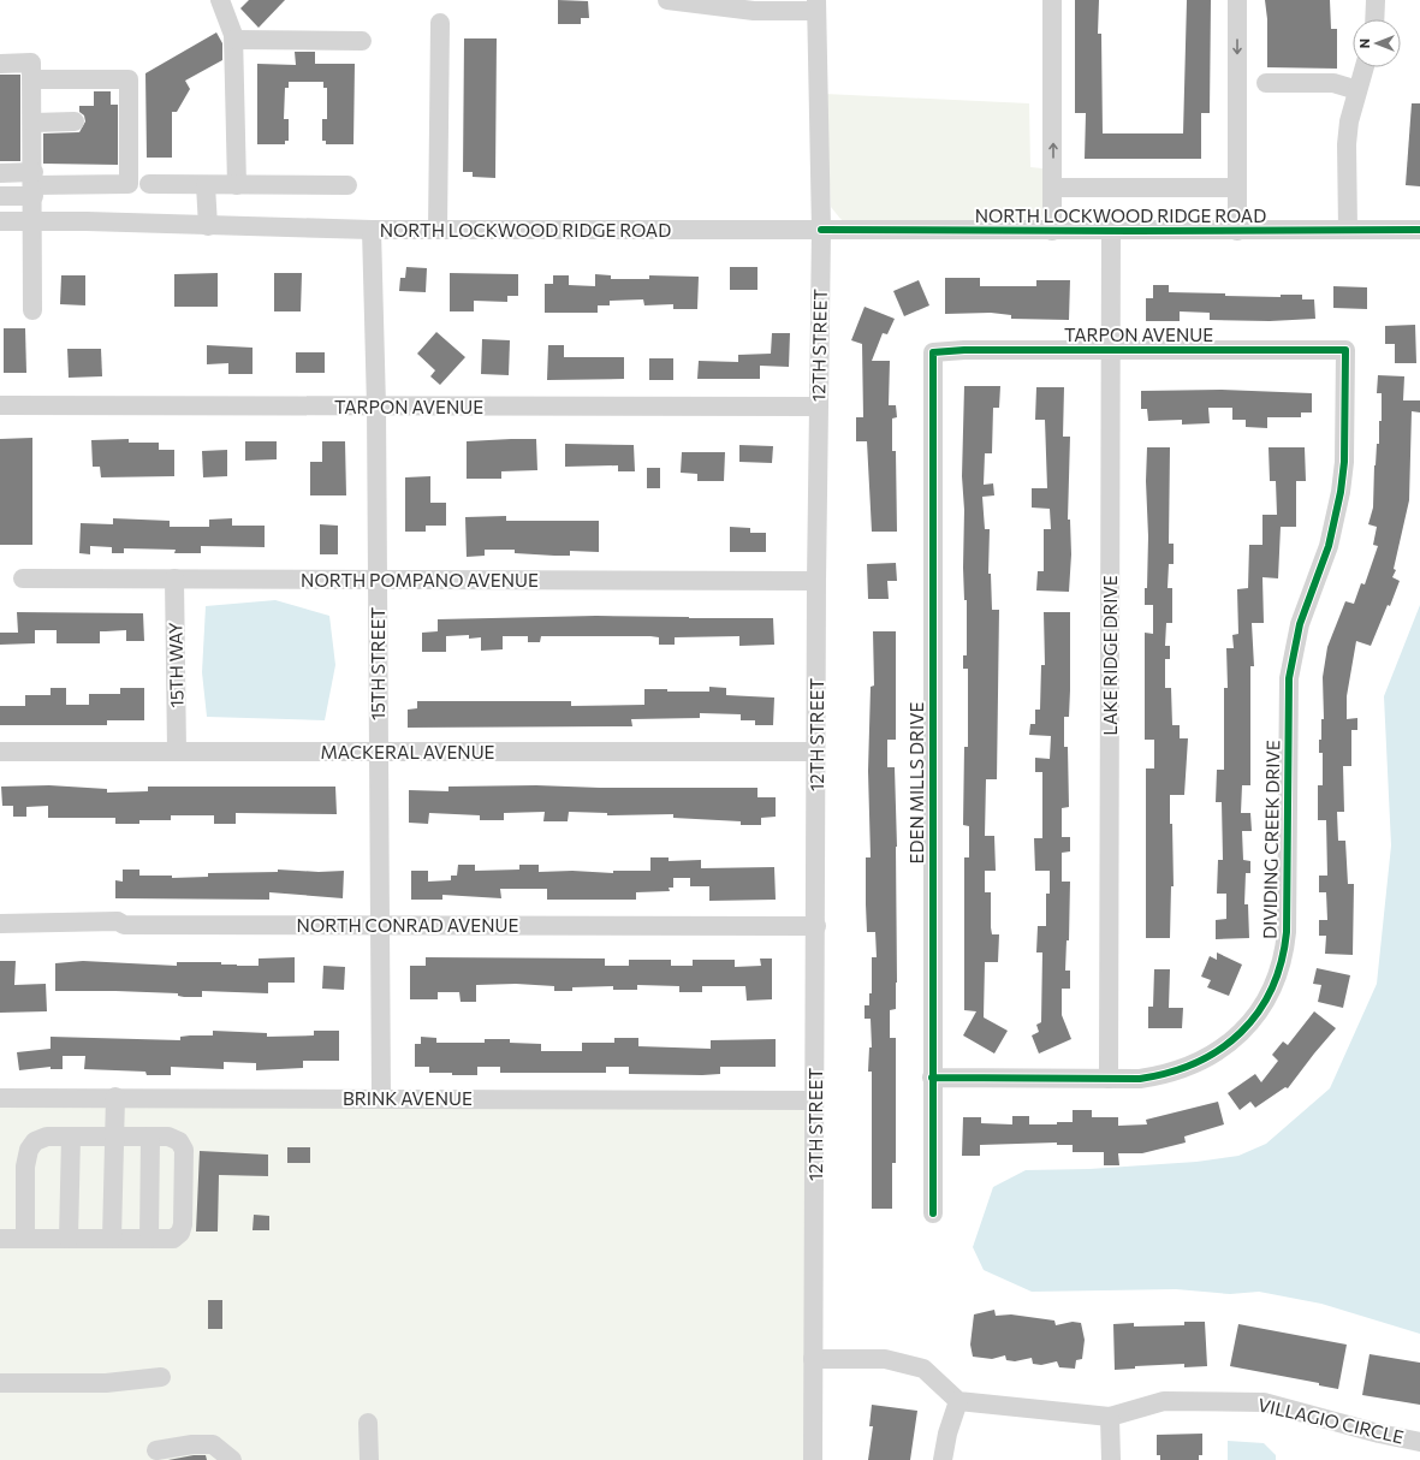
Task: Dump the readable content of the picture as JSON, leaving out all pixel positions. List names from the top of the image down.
{
  "streets": {
    "street": [
      "NORTH LOCKWOOD RIDGE ROAD",
      "TARPON AVENUE",
      "12TH STREET",
      "NORTH POMPANO AVENUE",
      "LAKE RIDGE DRIVE",
      "15TH STREET",
      "15TH WAY",
      "MACKERAL AVENUE",
      "EDEN MILLS DRIVE",
      "DIVIDING CREEK DRIVE",
      "NORTH CONRAD AVENUE",
      "BRINK AVENUE",
      "VILLAGIO CIRCLE"
    ]
  },
  "crossings": [
    ["NORTH LOCKWOOD RIDGE ROAD", "12TH STREET"],
    ["NORTH LOCKWOOD RIDGE ROAD", "LAKE RIDGE DRIVE"],
    ["NORTH LOCKWOOD RIDGE ROAD", "15TH STREET"],
    ["TARPON AVENUE", "12TH STREET"],
    ["TARPON AVENUE", "LAKE RIDGE DRIVE"],
    ["TARPON AVENUE", "15TH STREET"],
    ["TARPON AVENUE", "EDEN MILLS DRIVE"],
    ["TARPON AVENUE", "DIVIDING CREEK DRIVE"],
    ["12TH STREET", "NORTH POMPANO AVENUE"],
    ["12TH STREET", "MACKERAL AVENUE"],
    ["12TH STREET", "NORTH CONRAD AVENUE"],
    ["12TH STREET", "BRINK AVENUE"],
    ["NORTH POMPANO AVENUE", "15TH STREET"],
    ["NORTH POMPANO AVENUE", "15TH WAY"],
    ["LAKE RIDGE DRIVE", "DIVIDING CREEK DRIVE"],
    ["15TH STREET", "MACKERAL AVENUE"],
    ["15TH STREET", "NORTH CONRAD AVENUE"],
    ["15TH STREET", "BRINK AVENUE"],
    ["15TH WAY", "MACKERAL AVENUE"],
    ["EDEN MILLS DRIVE", "DIVIDING CREEK DRIVE"]
  ],
  "north": "left"
}
